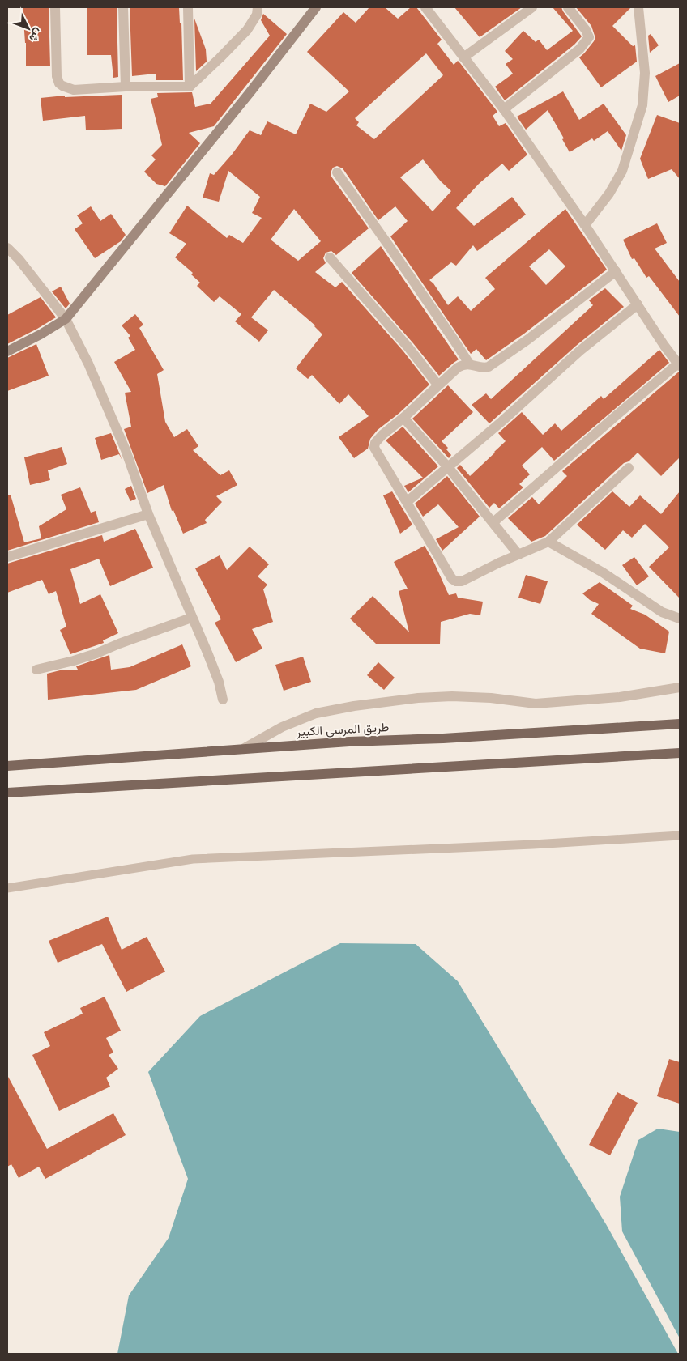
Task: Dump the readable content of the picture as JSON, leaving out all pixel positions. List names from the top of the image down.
{
  "streets": {
    "main road": ["طريق المرسى الكبير"]
  },
  "north": "bottom right"
}
